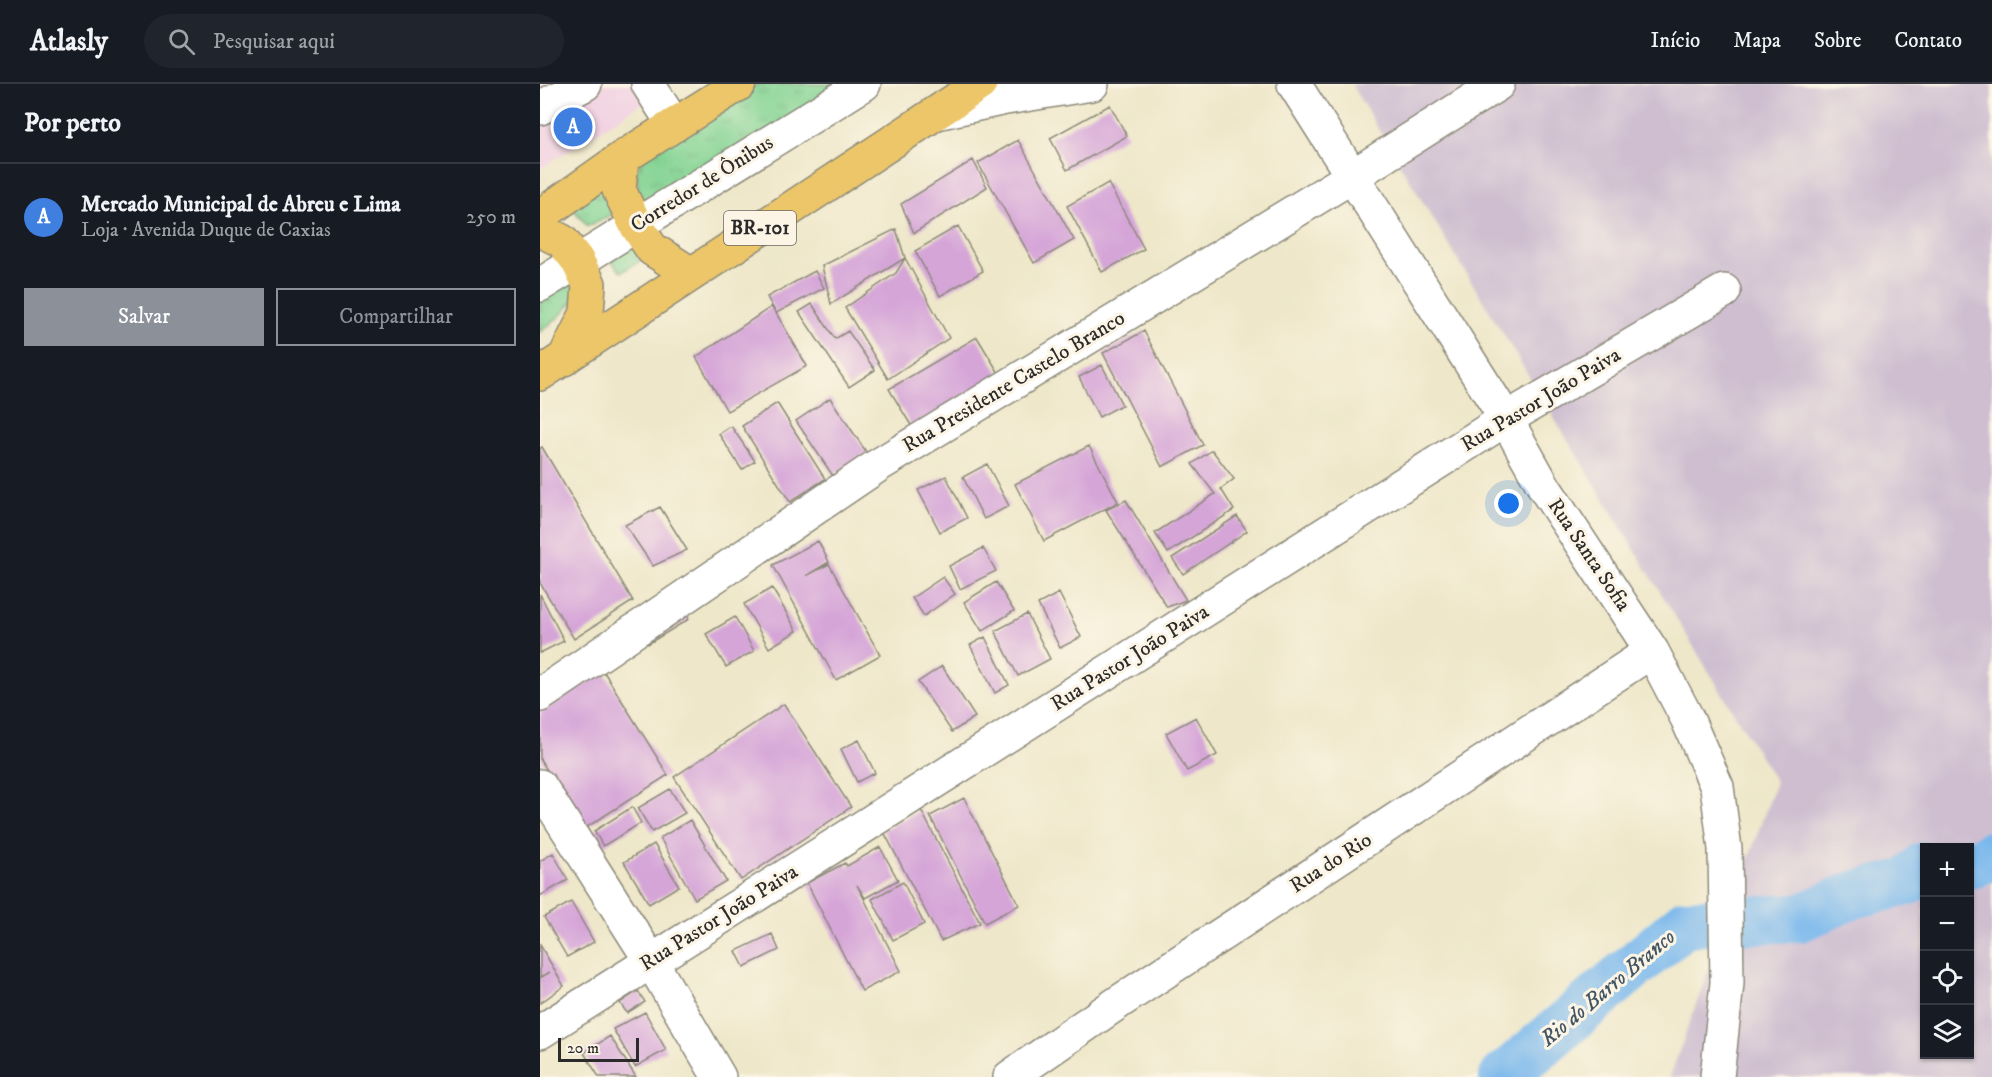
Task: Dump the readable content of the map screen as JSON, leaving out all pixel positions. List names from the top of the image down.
{
  "streets": {
    "highway": ["BR-101"],
    "street": [
      "Corredor de Ônibus",
      "Rua Presidente Castelo Branco",
      "Rua Pastor João Paiva",
      "Rua Santa Sofia",
      "Rua do Rio"
    ]
  },
  "crossings": [
    ["Rua Presidente Castelo Branco", "Rua Santa Sofia"],
    ["Rua Pastor João Paiva", "Rua Santa Sofia"],
    ["Rua Santa Sofia", "Rua do Rio"]
  ],
  "water": ["Rio do Barro Branco"],
  "scale_bar": "20 m",
  "page": {
    "header": "Atlasly",
    "search": "Pesquisar aqui",
    "nav": [
      "Início",
      "Mapa",
      "Sobre",
      "Contato"
    ],
    "heading": "Por perto",
    "pins": "A",
    "list": [
      {
        "mark": "A",
        "name": "Mercado Municipal de Abreu e Lima",
        "note": "Loja · Avenida Duque de Caxias",
        "value": "250 m"
      }
    ],
    "buttons": ["Salvar", "Compartilhar"],
    "map_buttons": ["+", "−"],
    "scale": "20 m"
  }
}
